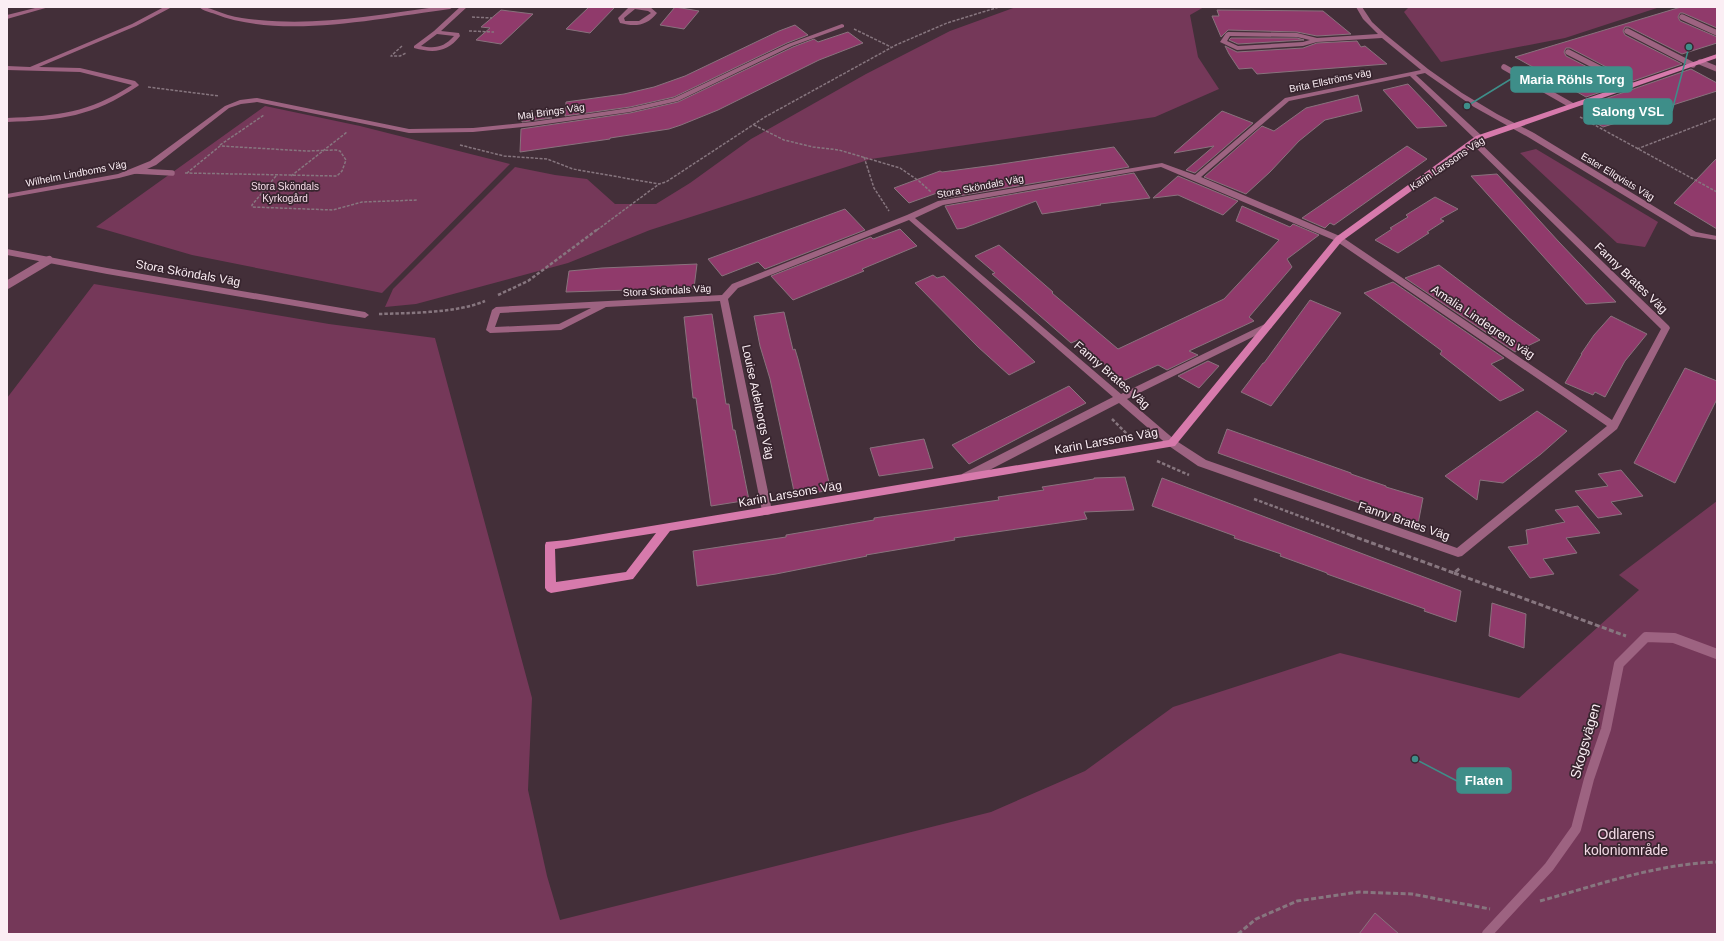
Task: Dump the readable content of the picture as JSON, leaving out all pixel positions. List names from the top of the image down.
{
  "streets": {
    "street": [
      "Brita Ellströms väg",
      "Maj Brings Väg",
      "Karin Larssons Väg",
      "Wilhelm Lindboms Väg",
      "Ester Ellqvists Väg",
      "Stora Sköndals Väg",
      "Fanny Brates Väg",
      "Amalia Lindegrens väg",
      "Louise Adelborgs Väg"
    ],
    "lane": ["Skogsvägen"]
  },
  "crossings": [
    ["Brita Ellströms väg", "Ester Ellqvists Väg"],
    ["Brita Ellströms väg", "Stora Sköndals Väg"],
    ["Maj Brings Väg", "Wilhelm Lindboms Väg"],
    ["Karin Larssons Väg", "Ester Ellqvists Väg"],
    ["Karin Larssons Väg", "Stora Sköndals Väg"],
    ["Karin Larssons Väg", "Fanny Brates Väg"],
    ["Karin Larssons Väg", "Amalia Lindegrens väg"],
    ["Karin Larssons Väg", "Louise Adelborgs Väg"],
    ["Stora Sköndals Väg", "Fanny Brates Väg"],
    ["Stora Sköndals Väg", "Amalia Lindegrens väg"],
    ["Stora Sköndals Väg", "Louise Adelborgs Väg"],
    ["Fanny Brates Väg", "Amalia Lindegrens väg"]
  ],
  "parks": ["Stora Sköndals Kyrkogård", "Odlarens koloniområde"],
  "places": ["Salong VSL", "Maria Röhls Torg", "Flaten"]
}
